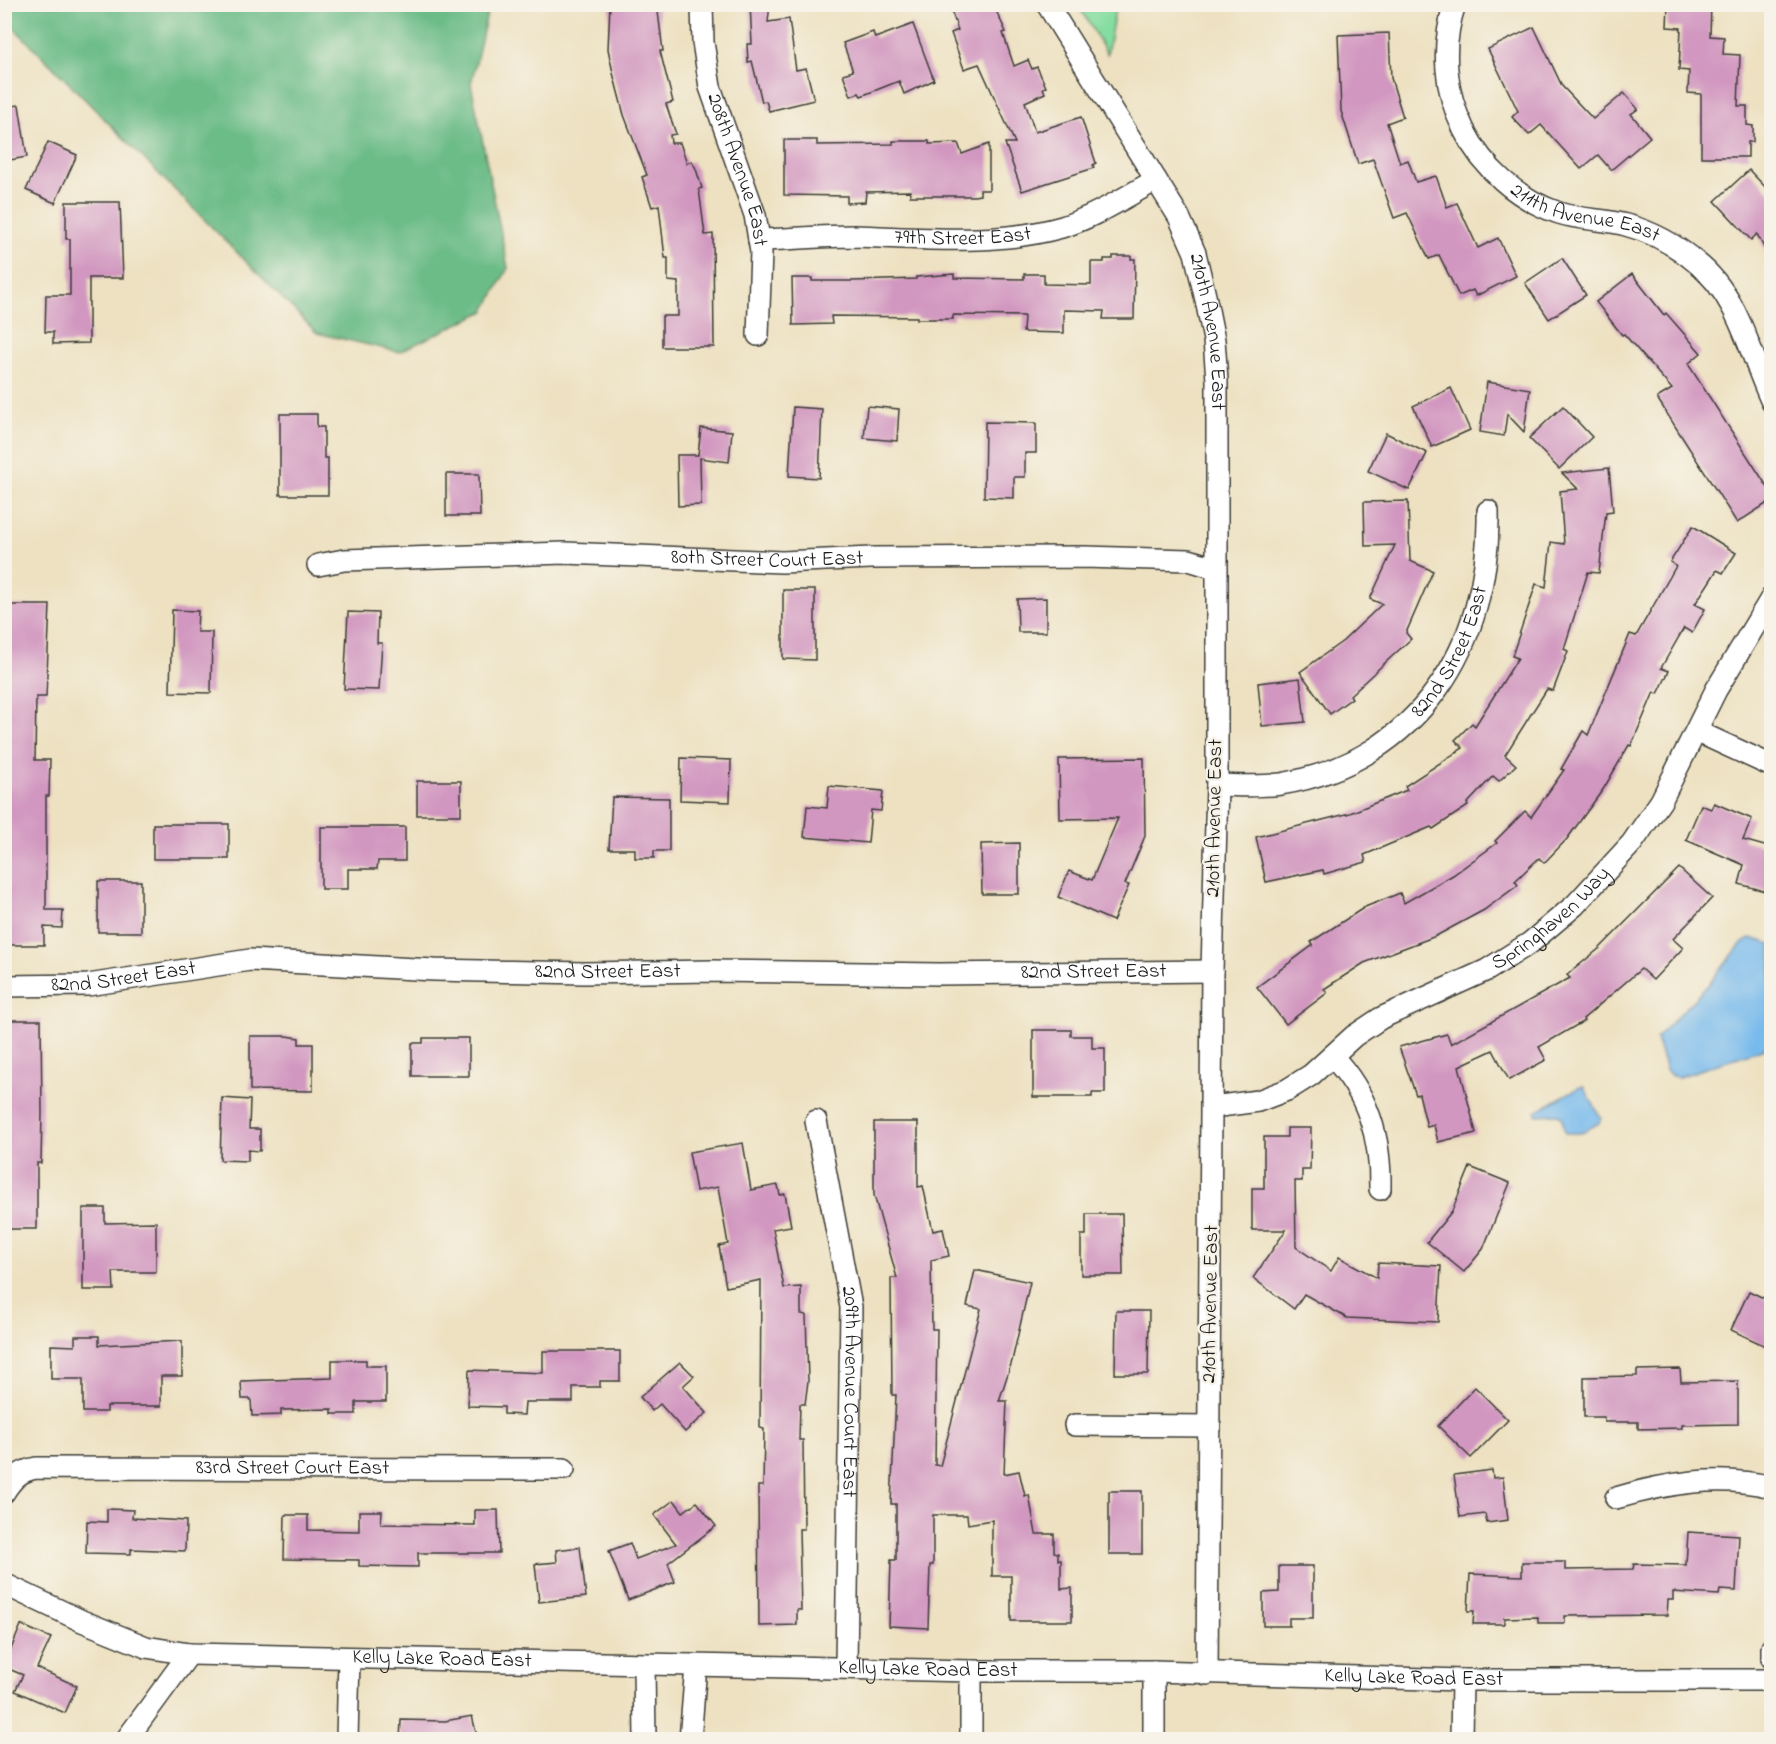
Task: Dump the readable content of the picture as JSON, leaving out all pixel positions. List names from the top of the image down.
{
  "streets": {
    "street": [
      "208th Avenue East",
      "211th Avenue East",
      "79th Street East",
      "210th Avenue East",
      "80th Street Court East",
      "82nd Street East",
      "Springhaven Way",
      "209th Avenue Court East",
      "83rd Street Court East",
      "Kelly Lake Road East"
    ]
  },
  "crossings": [
    ["208th Avenue East", "79th Street East"],
    ["79th Street East", "210th Avenue East"],
    ["210th Avenue East", "80th Street Court East"],
    ["210th Avenue East", "82nd Street East"],
    ["210th Avenue East", "Springhaven Way"],
    ["210th Avenue East", "Kelly Lake Road East"],
    ["209th Avenue Court East", "Kelly Lake Road East"]
  ]
}
